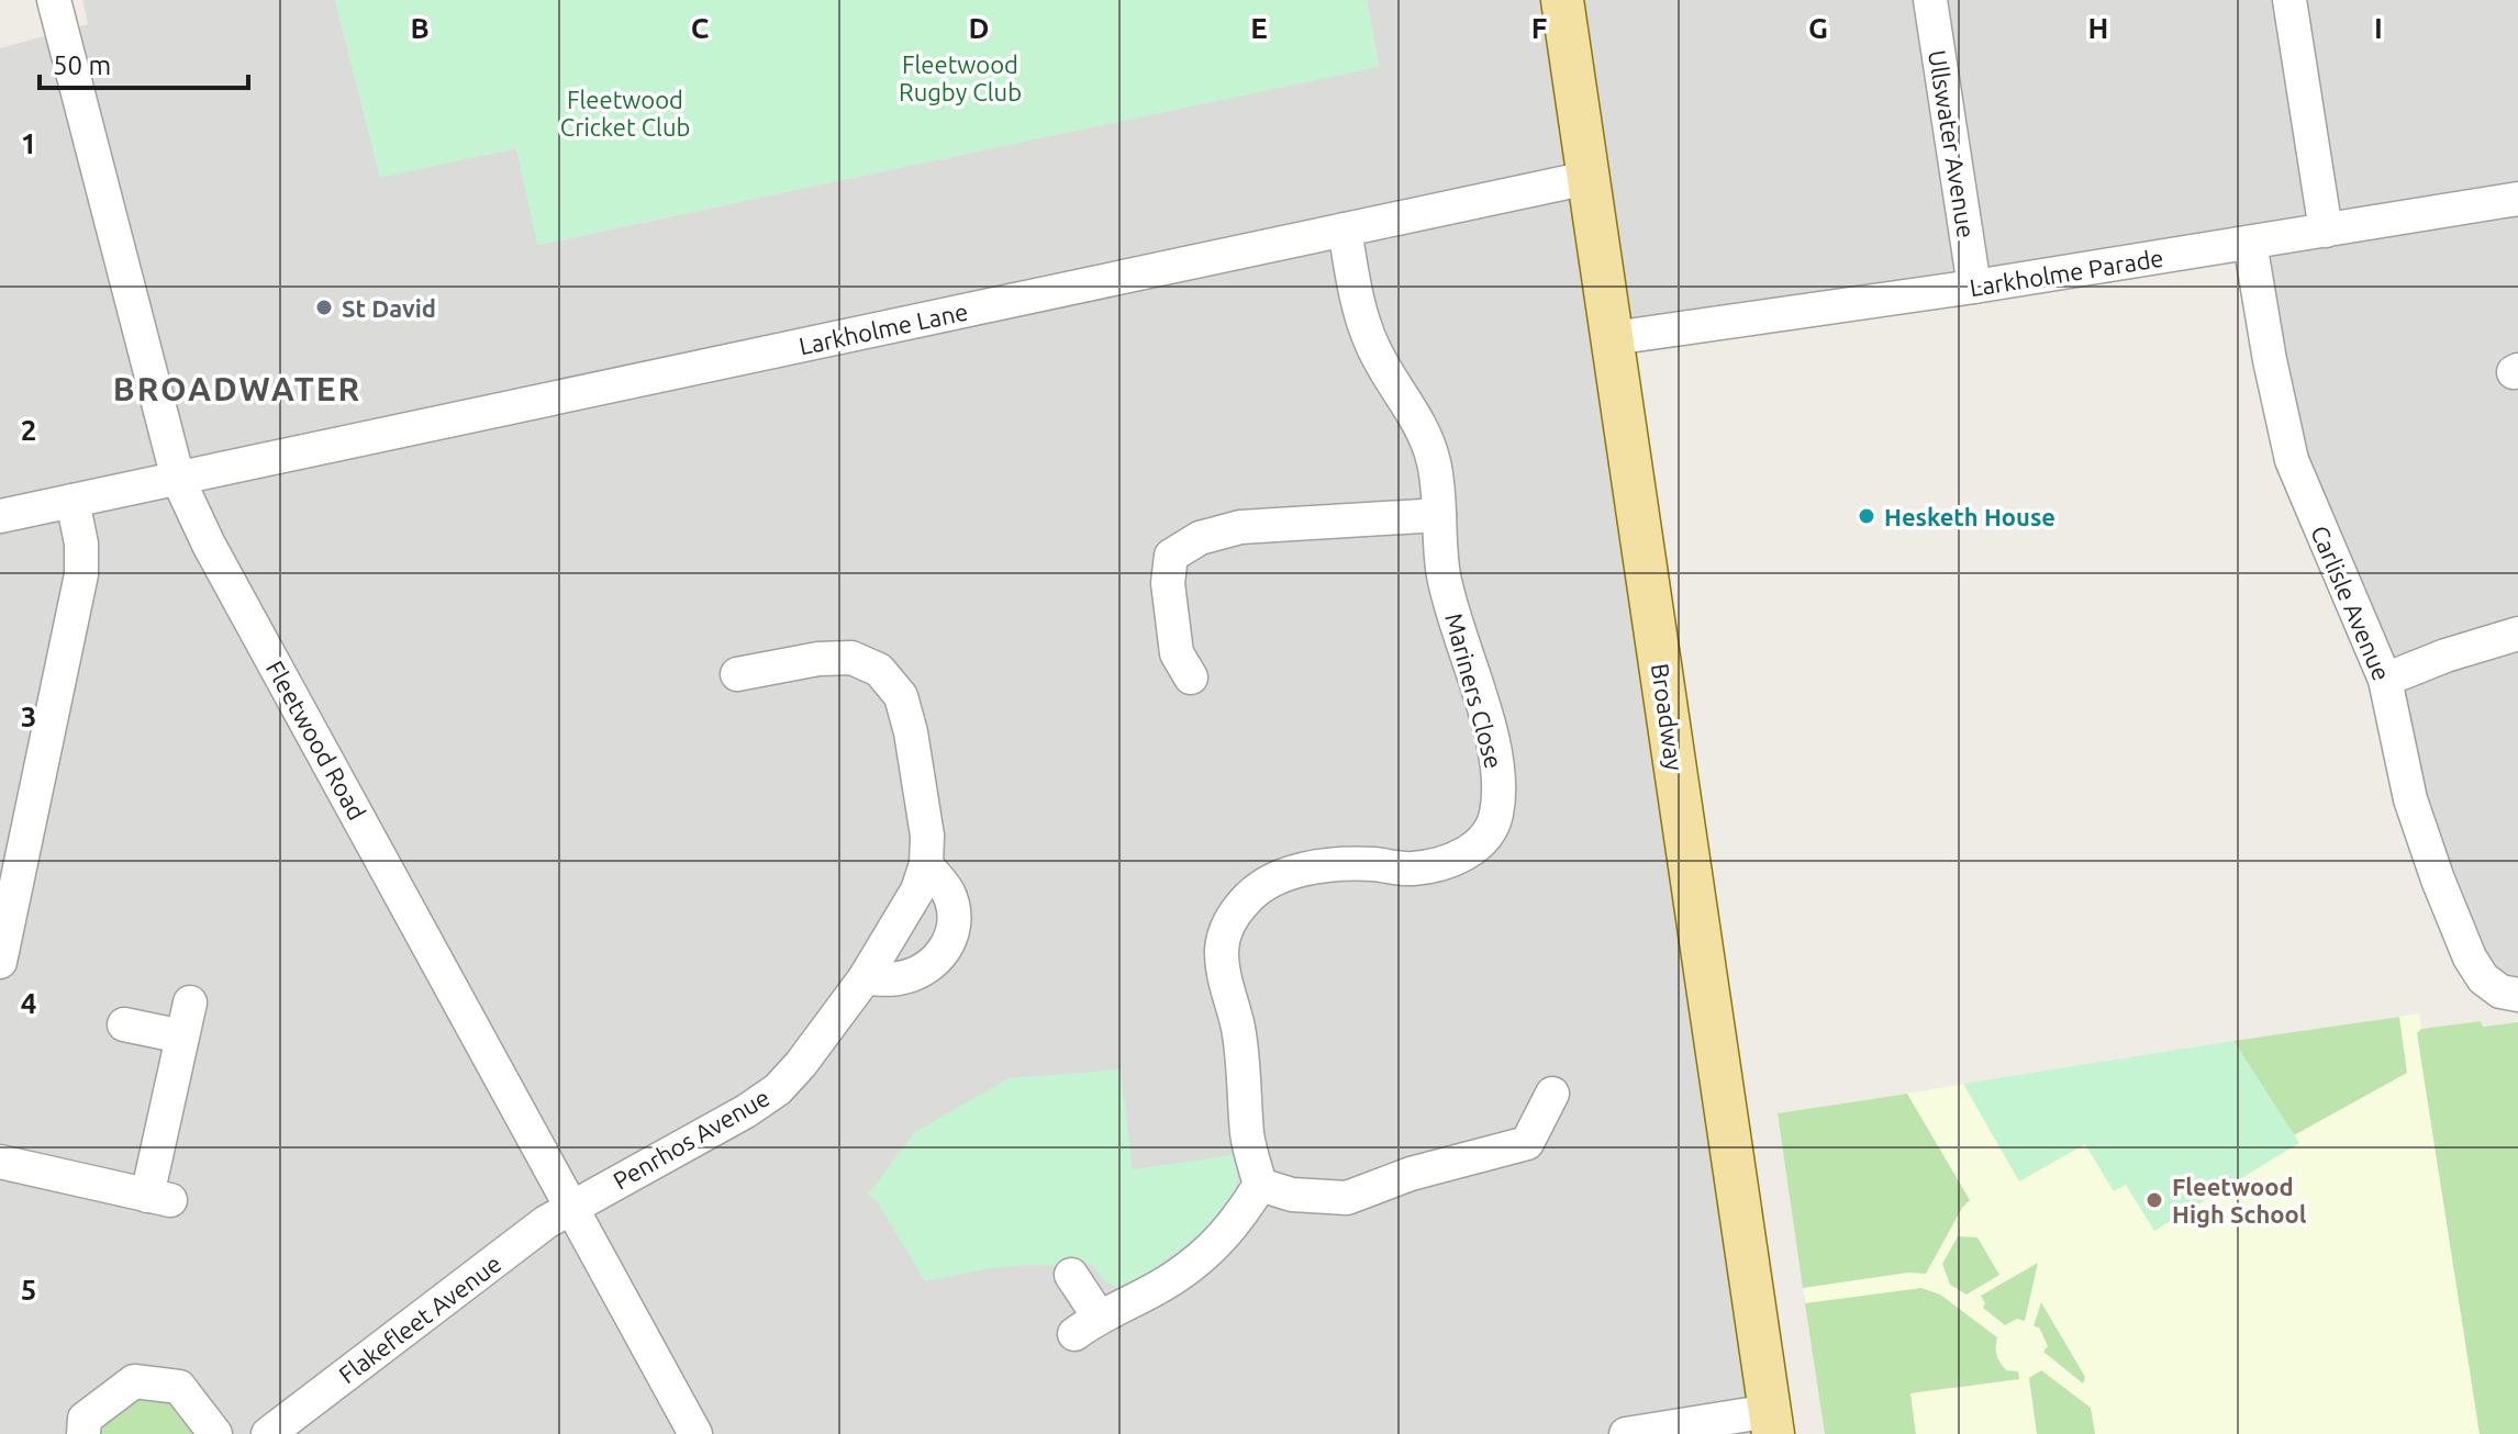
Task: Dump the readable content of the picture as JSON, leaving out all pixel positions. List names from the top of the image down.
{
  "streets": {
    "main road": ["Broadway"],
    "street": [
      "Ullswater Avenue",
      "Larkholme Parade",
      "Larkholme Lane",
      "Carlisle Avenue",
      "Mariners Close",
      "Fleetwood Road",
      "Penrhos Avenue",
      "Flakefleet Avenue"
    ]
  },
  "crossings": [
    ["Ullswater Avenue", "Larkholme Parade"],
    ["Larkholme Parade", "Carlisle Avenue"],
    ["Larkholme Parade", "Broadway"],
    ["Larkholme Lane", "Mariners Close"],
    ["Larkholme Lane", "Broadway"],
    ["Larkholme Lane", "Fleetwood Road"],
    ["Fleetwood Road", "Penrhos Avenue"],
    ["Fleetwood Road", "Flakefleet Avenue"],
    ["Penrhos Avenue", "Flakefleet Avenue"]
  ],
  "districts": ["BROADWATER"],
  "parks": ["Fleetwood Rugby Club", "Fleetwood Cricket Club"],
  "places": ["St David", "Hesketh House", "Fleetwood High School"],
  "scale_bar": "50 m",
  "grid": {
    "columns": [
      "B",
      "C",
      "D",
      "E",
      "F",
      "G",
      "H",
      "I"
    ],
    "rows": [
      "1",
      "2",
      "3",
      "4",
      "5"
    ]
  }
}
